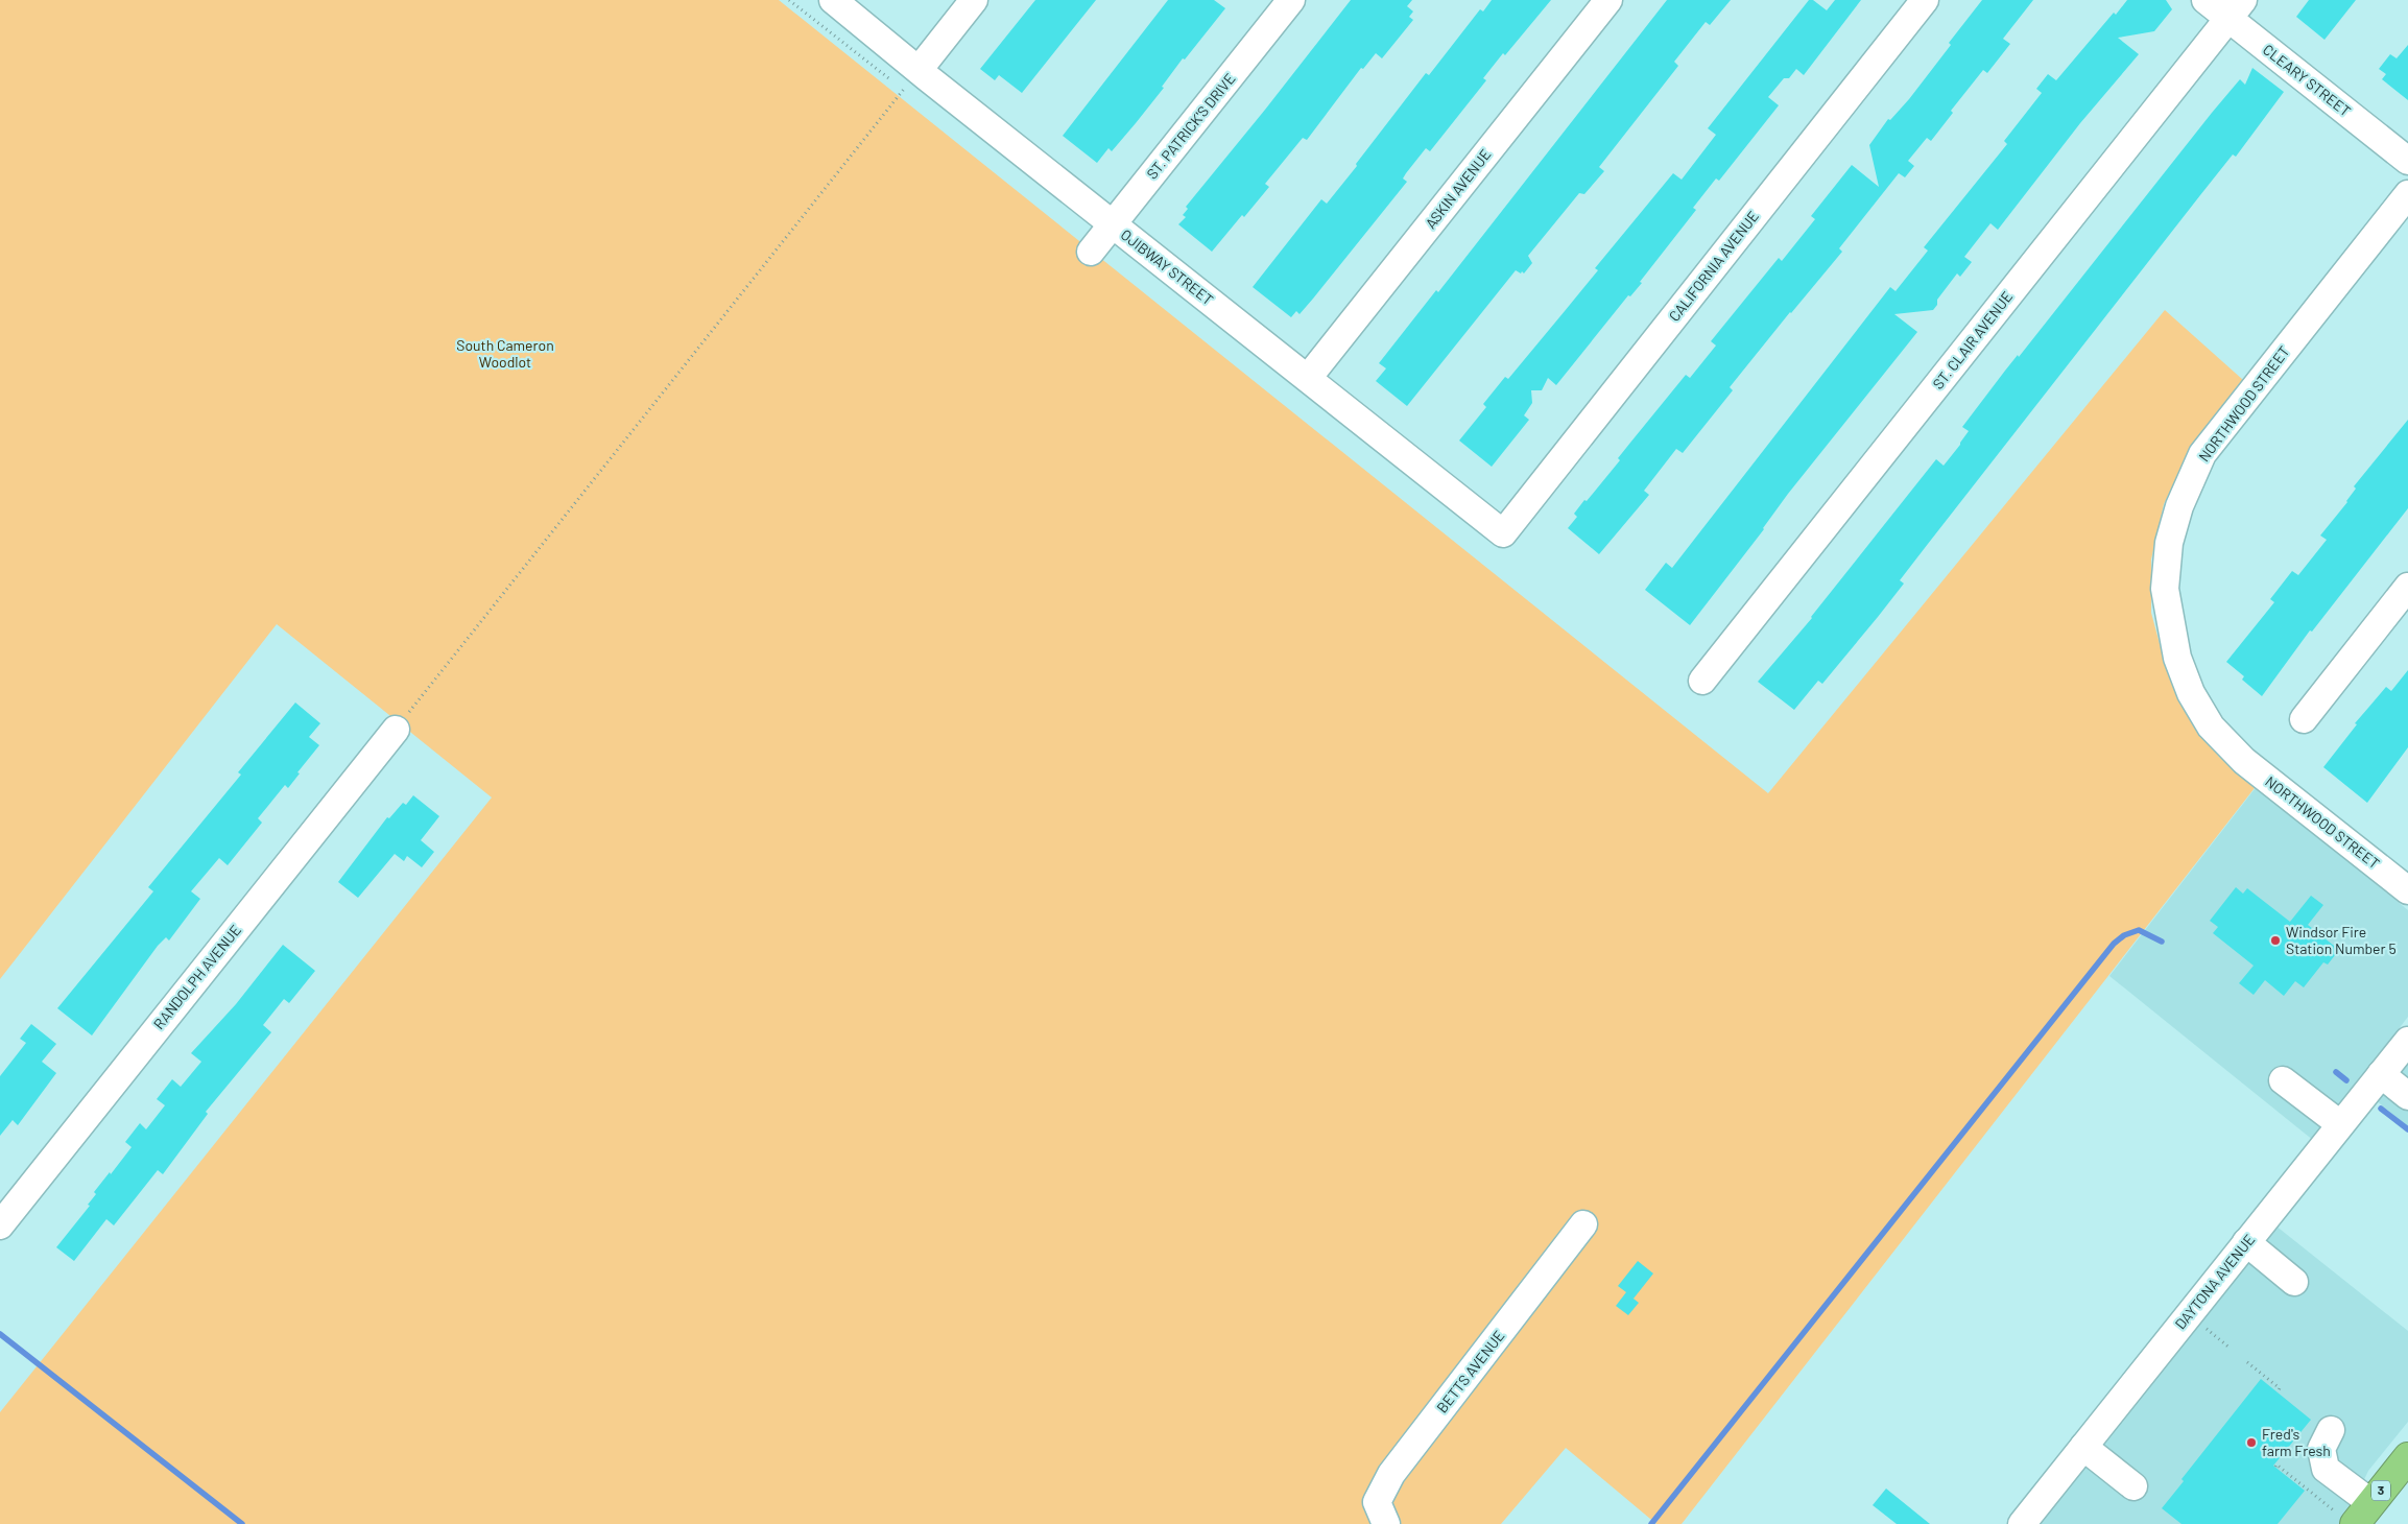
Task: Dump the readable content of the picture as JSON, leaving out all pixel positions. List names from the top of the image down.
{
  "streets": {
    "highway": ["3"],
    "street": [
      "CLEARY STREET",
      "ST. PATRICK'S DRIVE",
      "ASKIN AVENUE",
      "CALIFORNIA AVENUE",
      "OJIBWAY STREET",
      "ST. CLAIR AVENUE",
      "NORTHWOOD STREET",
      "RANDOLPH AVENUE",
      "DAYTONA AVENUE",
      "BETTS AVENUE"
    ]
  },
  "crossings": [
    ["CLEARY STREET", "ST. CLAIR AVENUE"],
    ["ST. PATRICK'S DRIVE", "OJIBWAY STREET"],
    ["ASKIN AVENUE", "OJIBWAY STREET"],
    ["CALIFORNIA AVENUE", "OJIBWAY STREET"]
  ],
  "parks": ["South Cameron Woodlot"],
  "places": ["Windsor Fire Station Number 5", "Fred's farm Fresh"]
}
